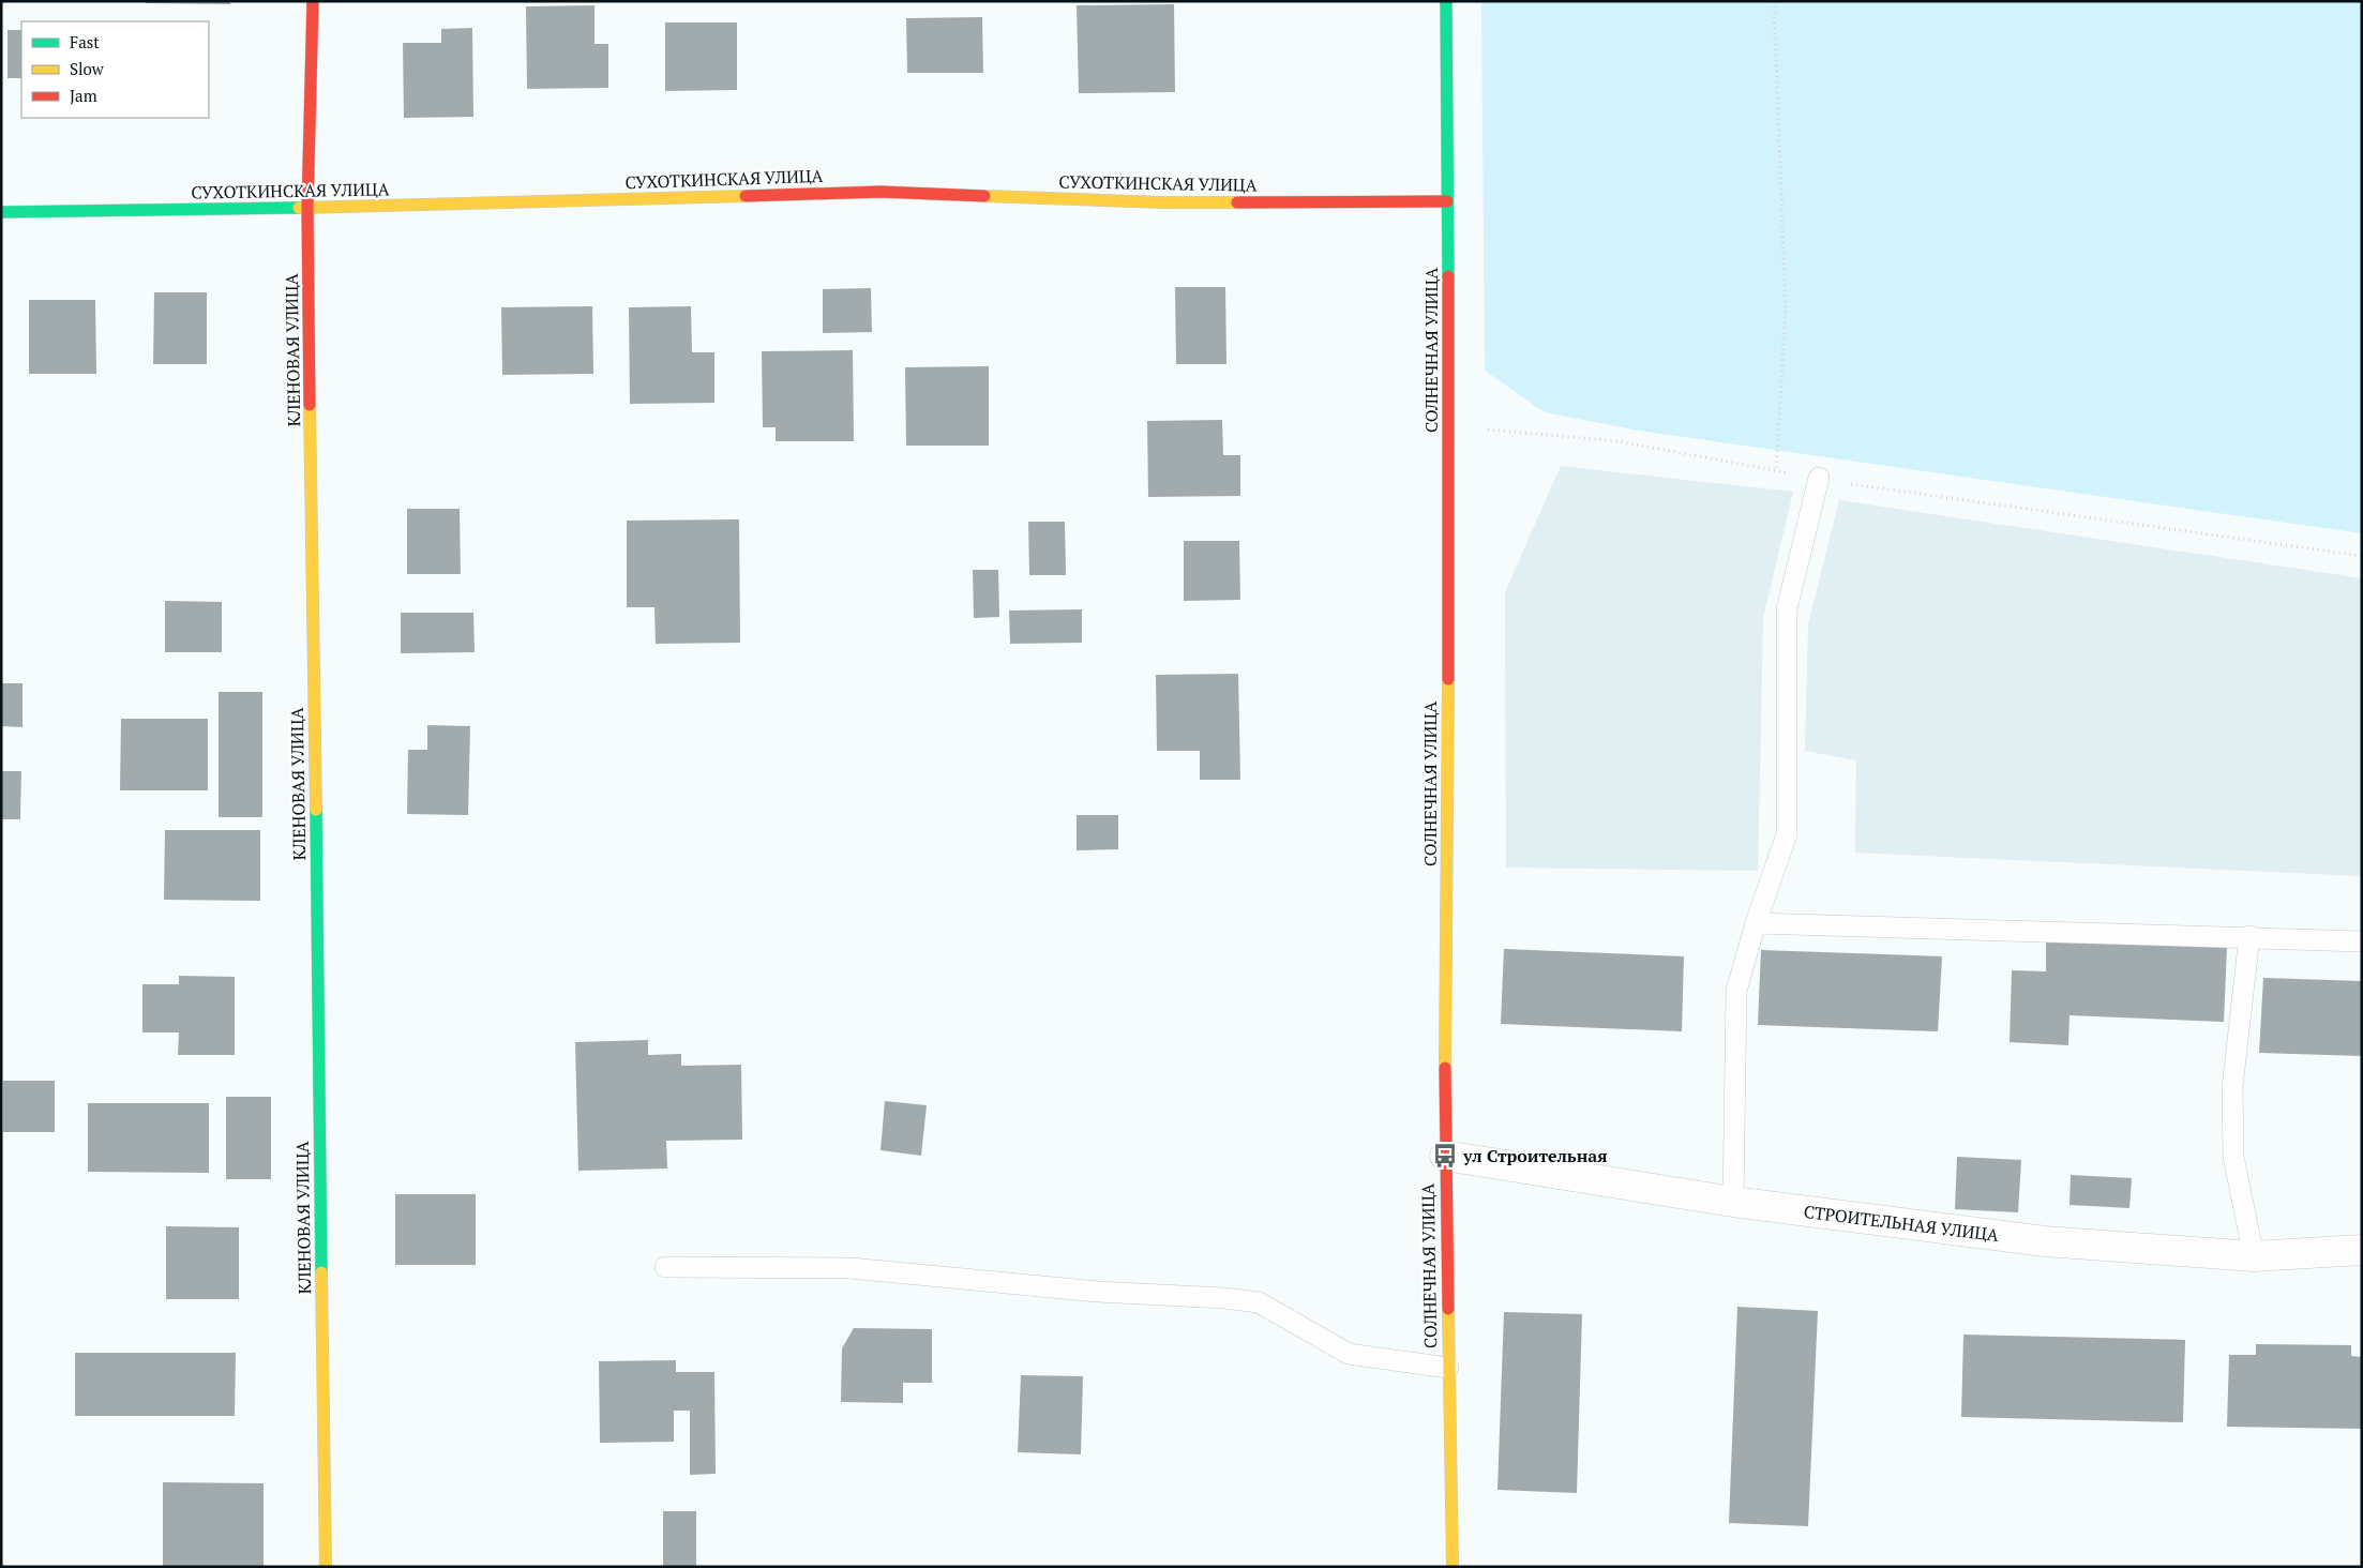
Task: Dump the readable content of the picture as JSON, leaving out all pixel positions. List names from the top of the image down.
{
  "streets": {
    "street": [
      "СУХОТКИНСКАЯ УЛИЦА",
      "КЛЕНОВАЯ УЛИЦА",
      "СОЛНЕЧНАЯ УЛИЦА",
      "СТРОИТЕЛЬНАЯ УЛИЦА"
    ]
  },
  "crossings": [
    ["СУХОТКИНСКАЯ УЛИЦА", "КЛЕНОВАЯ УЛИЦА"],
    ["СУХОТКИНСКАЯ УЛИЦА", "СОЛНЕЧНАЯ УЛИЦА"],
    ["СОЛНЕЧНАЯ УЛИЦА", "СТРОИТЕЛЬНАЯ УЛИЦА"]
  ],
  "places": {
    "bus stop": ["ул Строительная"]
  },
  "legend": ["Fast", "Slow", "Jam"]
}
